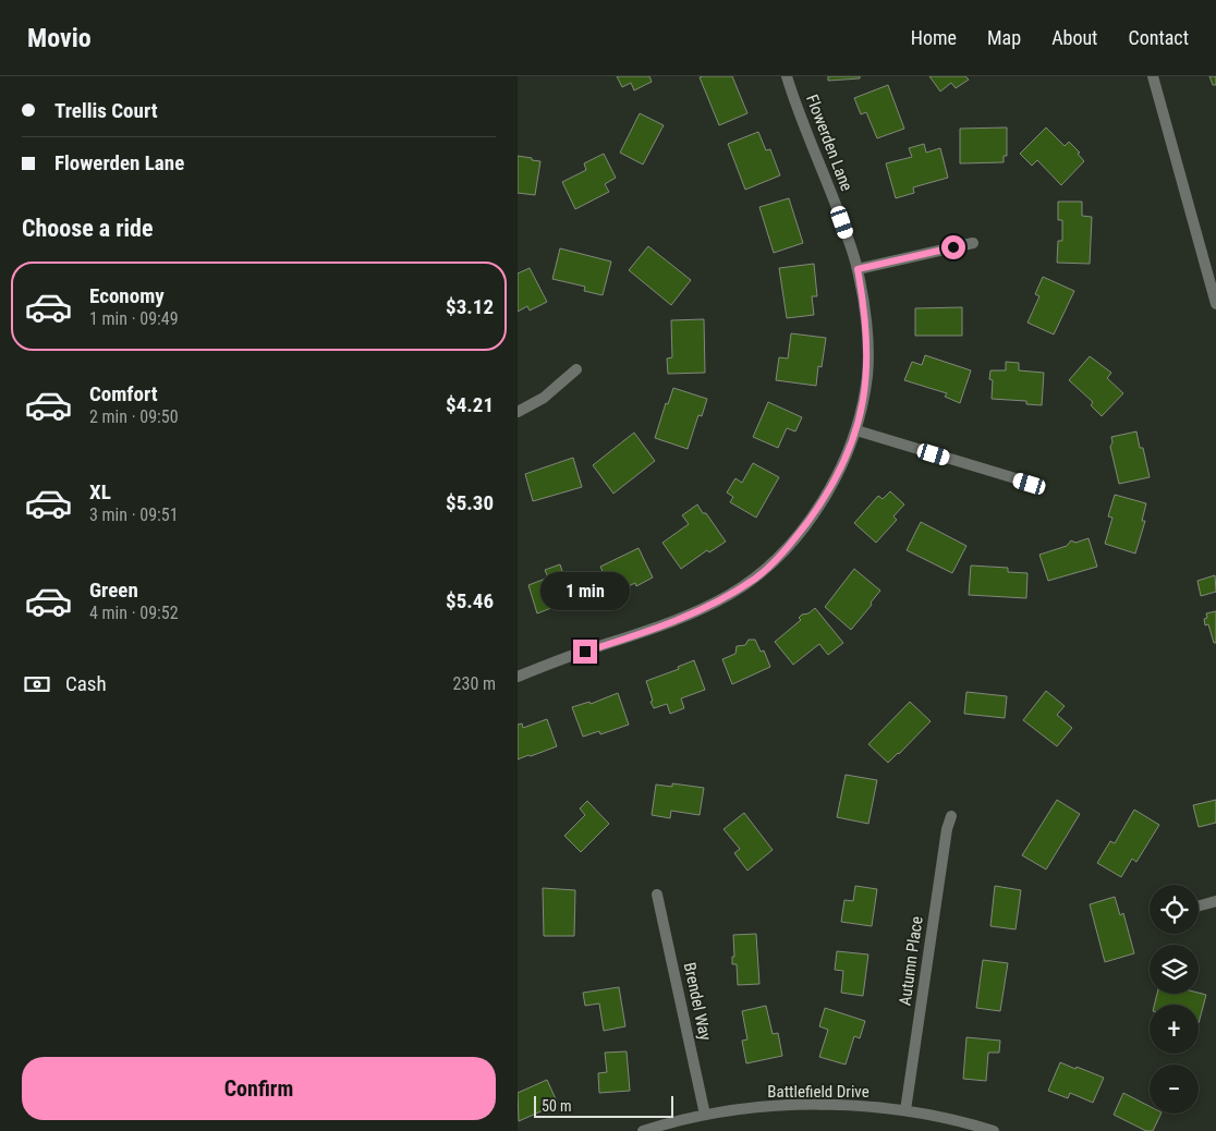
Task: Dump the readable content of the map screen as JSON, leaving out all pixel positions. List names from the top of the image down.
{
  "streets": {
    "street": [
      "Flowerden Lane",
      "Autumn Place",
      "Brendel Way",
      "Battlefield Drive"
    ]
  },
  "crossings": [
    ["Autumn Place", "Battlefield Drive"],
    ["Brendel Way", "Battlefield Drive"]
  ],
  "scale_bar": "50 m",
  "page": {
    "header": "Movio",
    "nav": [
      "Home",
      "Map",
      "About",
      "Contact"
    ],
    "banner": ["Trellis Court", "Flowerden Lane"],
    "heading": "Choose a ride",
    "list": [
      {
        "name": "Economy",
        "note": "1 min · 09:49",
        "value": "$3.12"
      },
      {
        "name": "Comfort",
        "note": "2 min · 09:50",
        "value": "$4.21"
      },
      {
        "name": "XL",
        "note": "3 min · 09:51",
        "value": "$5.30"
      },
      {
        "name": "Green",
        "note": "4 min · 09:52",
        "value": "$5.46"
      }
    ],
    "bubble": "1 min",
    "pay": ["Cash", "230 m"],
    "map_buttons": ["+", "−"],
    "buttons": "Confirm",
    "scale": "50 m"
  }
}
